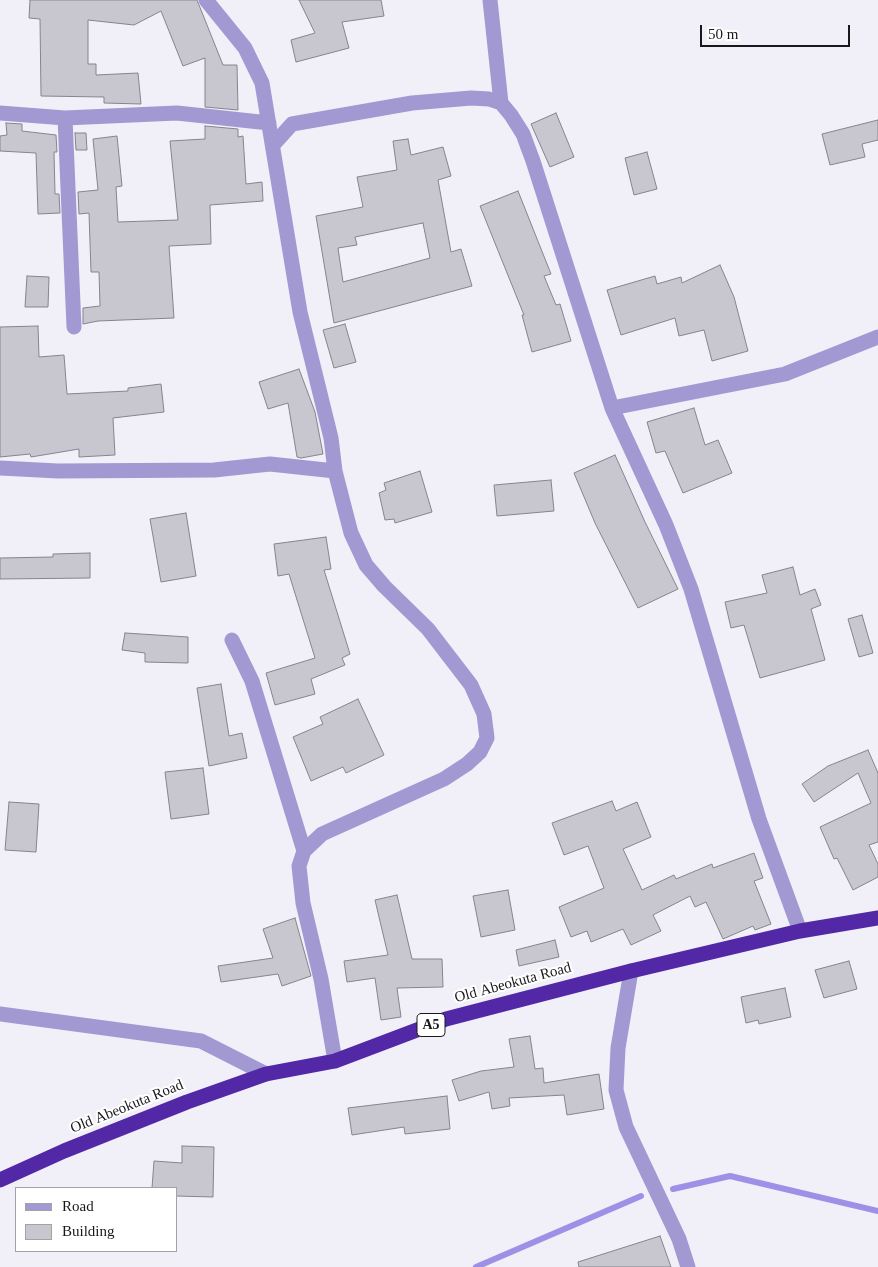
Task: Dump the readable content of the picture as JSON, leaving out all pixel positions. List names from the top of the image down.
{
  "streets": {
    "highway": ["Old Abeokuta Road", "A5"]
  },
  "legend": ["Road", "Building"],
  "scale_bar": "50 m"
}
